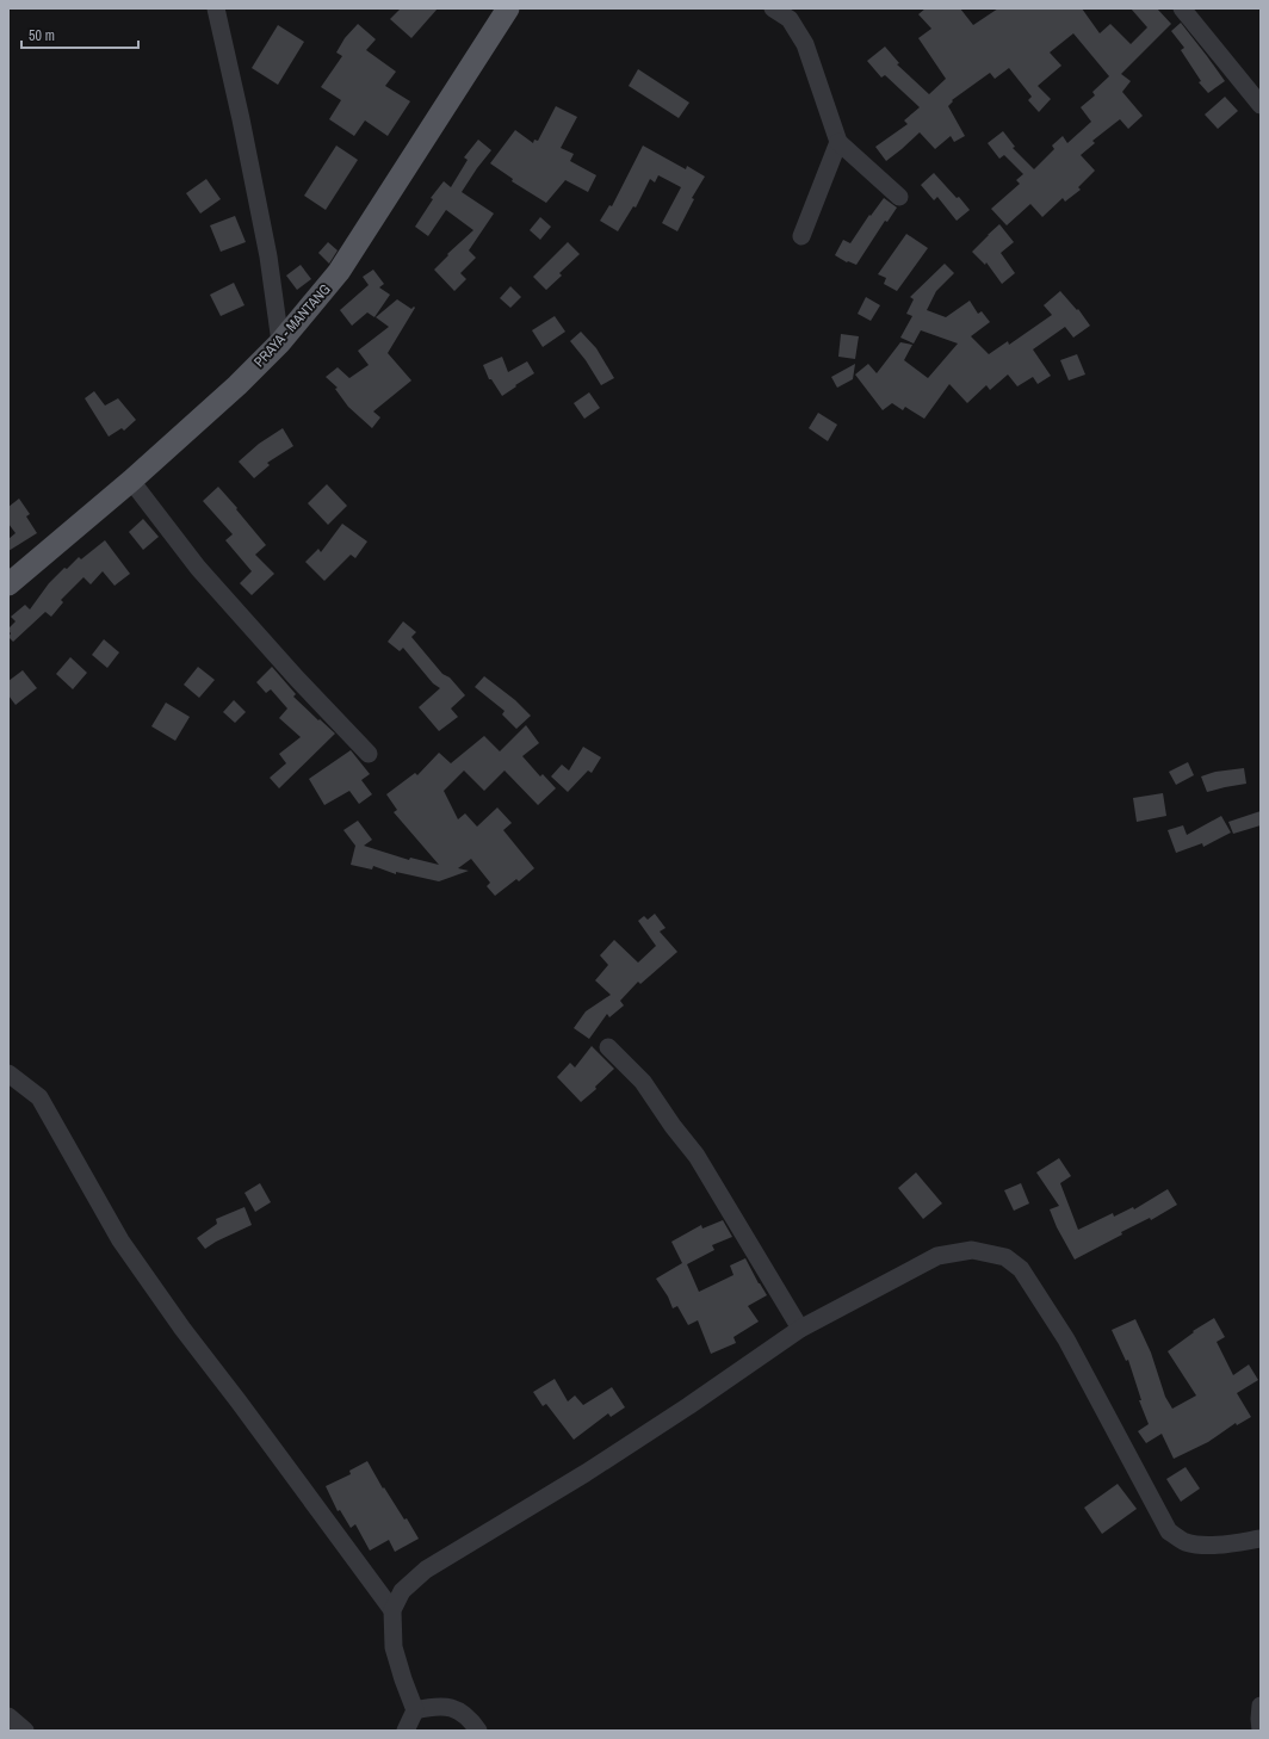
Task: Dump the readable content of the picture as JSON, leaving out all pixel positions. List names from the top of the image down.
{
  "streets": {
    "main road": ["PRAYA - MANTANG"]
  },
  "scale_bar": "50 m"
}
